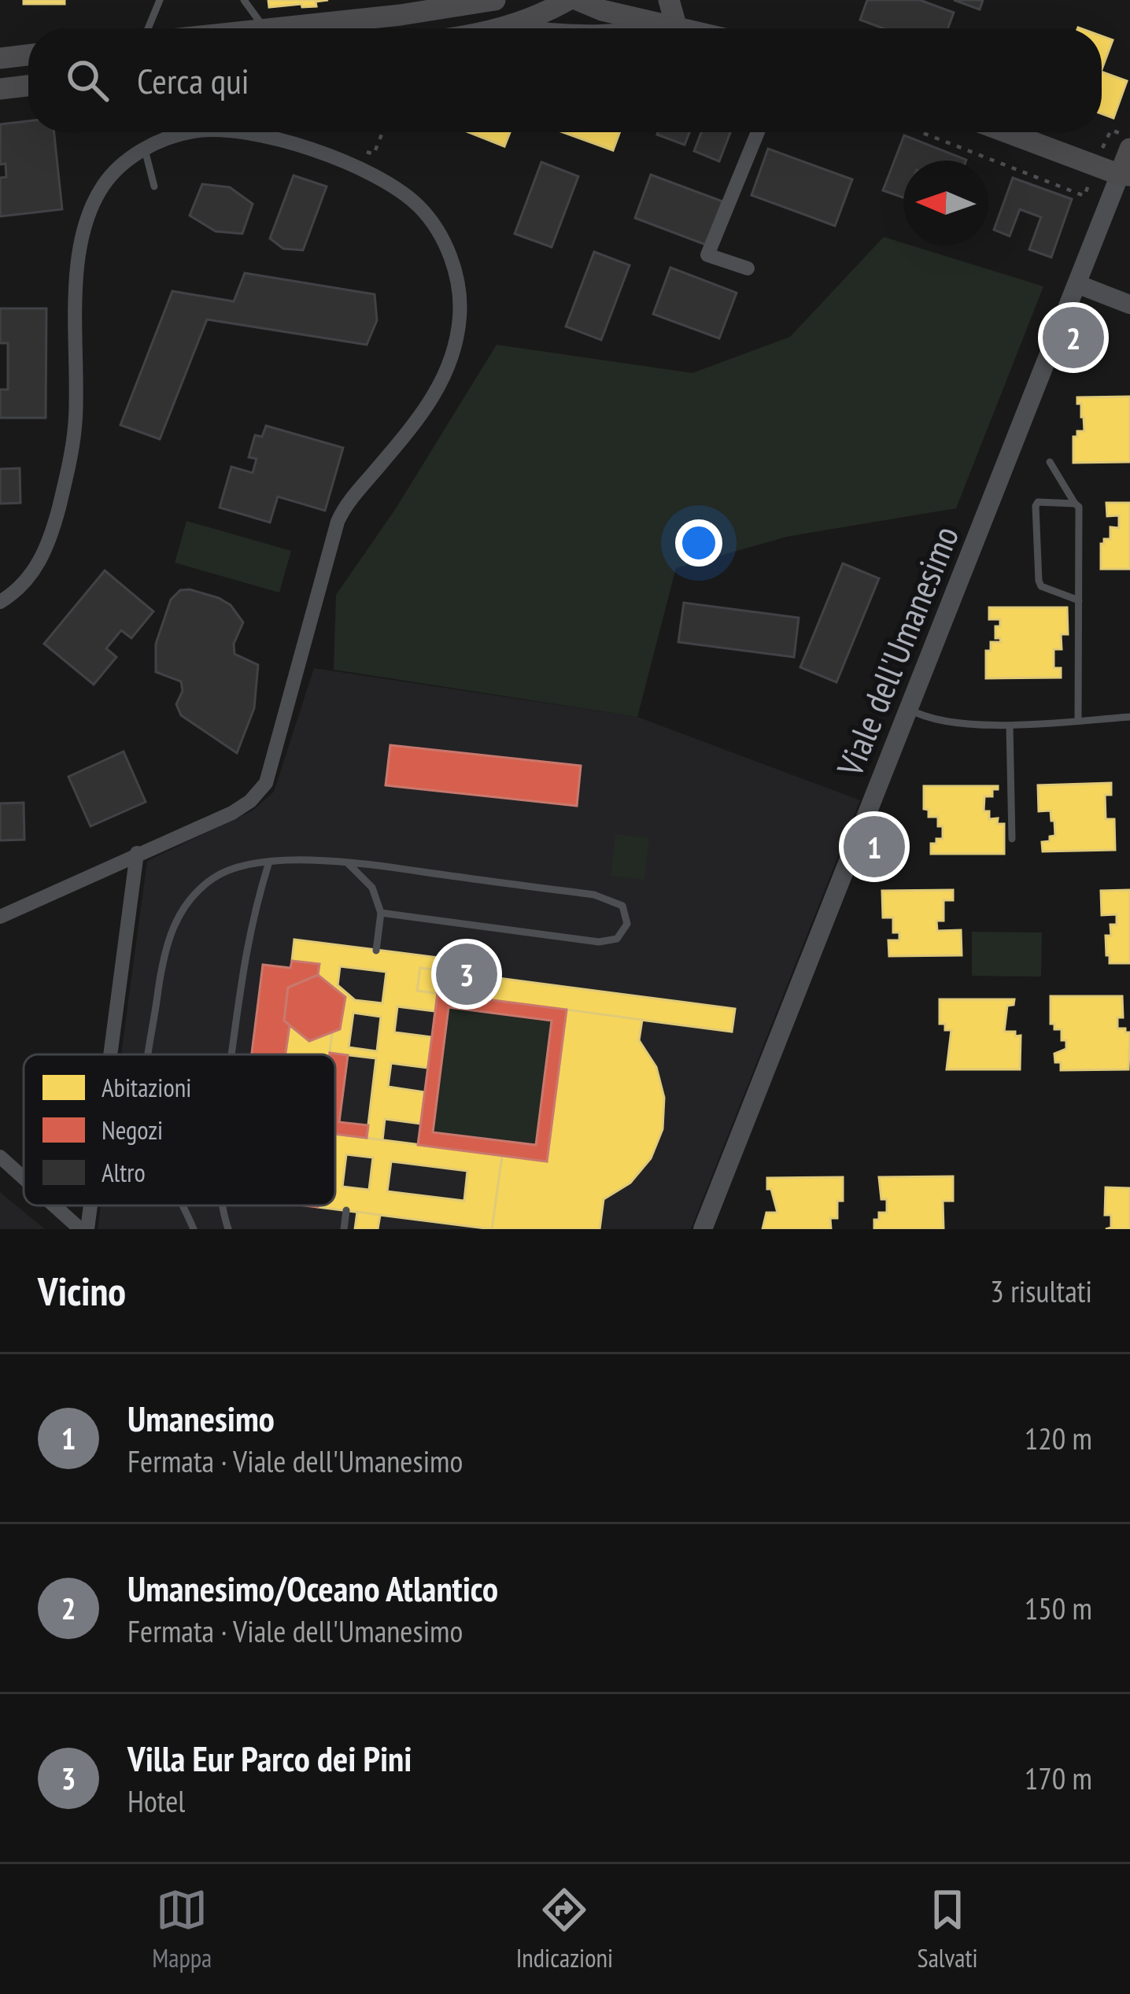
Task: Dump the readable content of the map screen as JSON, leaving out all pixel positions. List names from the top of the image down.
{
  "streets": {
    "main road": ["Viale dell'Umanesimo"]
  },
  "legend": ["Abitazioni", "Negozi", "Altro"],
  "north": "left",
  "page": {
    "search": "Cerca qui",
    "pins": ["2", "1", "3"],
    "heading": ["Vicino", "3 risultati"],
    "list": [
      {
        "mark": "1",
        "name": "Umanesimo",
        "note": "Fermata · Viale dell'Umanesimo",
        "value": "120 m"
      },
      {
        "mark": "2",
        "name": "Umanesimo/Oceano Atlantico",
        "note": "Fermata · Viale dell'Umanesimo",
        "value": "150 m"
      },
      {
        "mark": "3",
        "name": "Villa Eur Parco dei Pini",
        "note": "Hotel",
        "value": "170 m"
      }
    ],
    "nav": ["Mappa", "Indicazioni", "Salvati"]
  }
}
